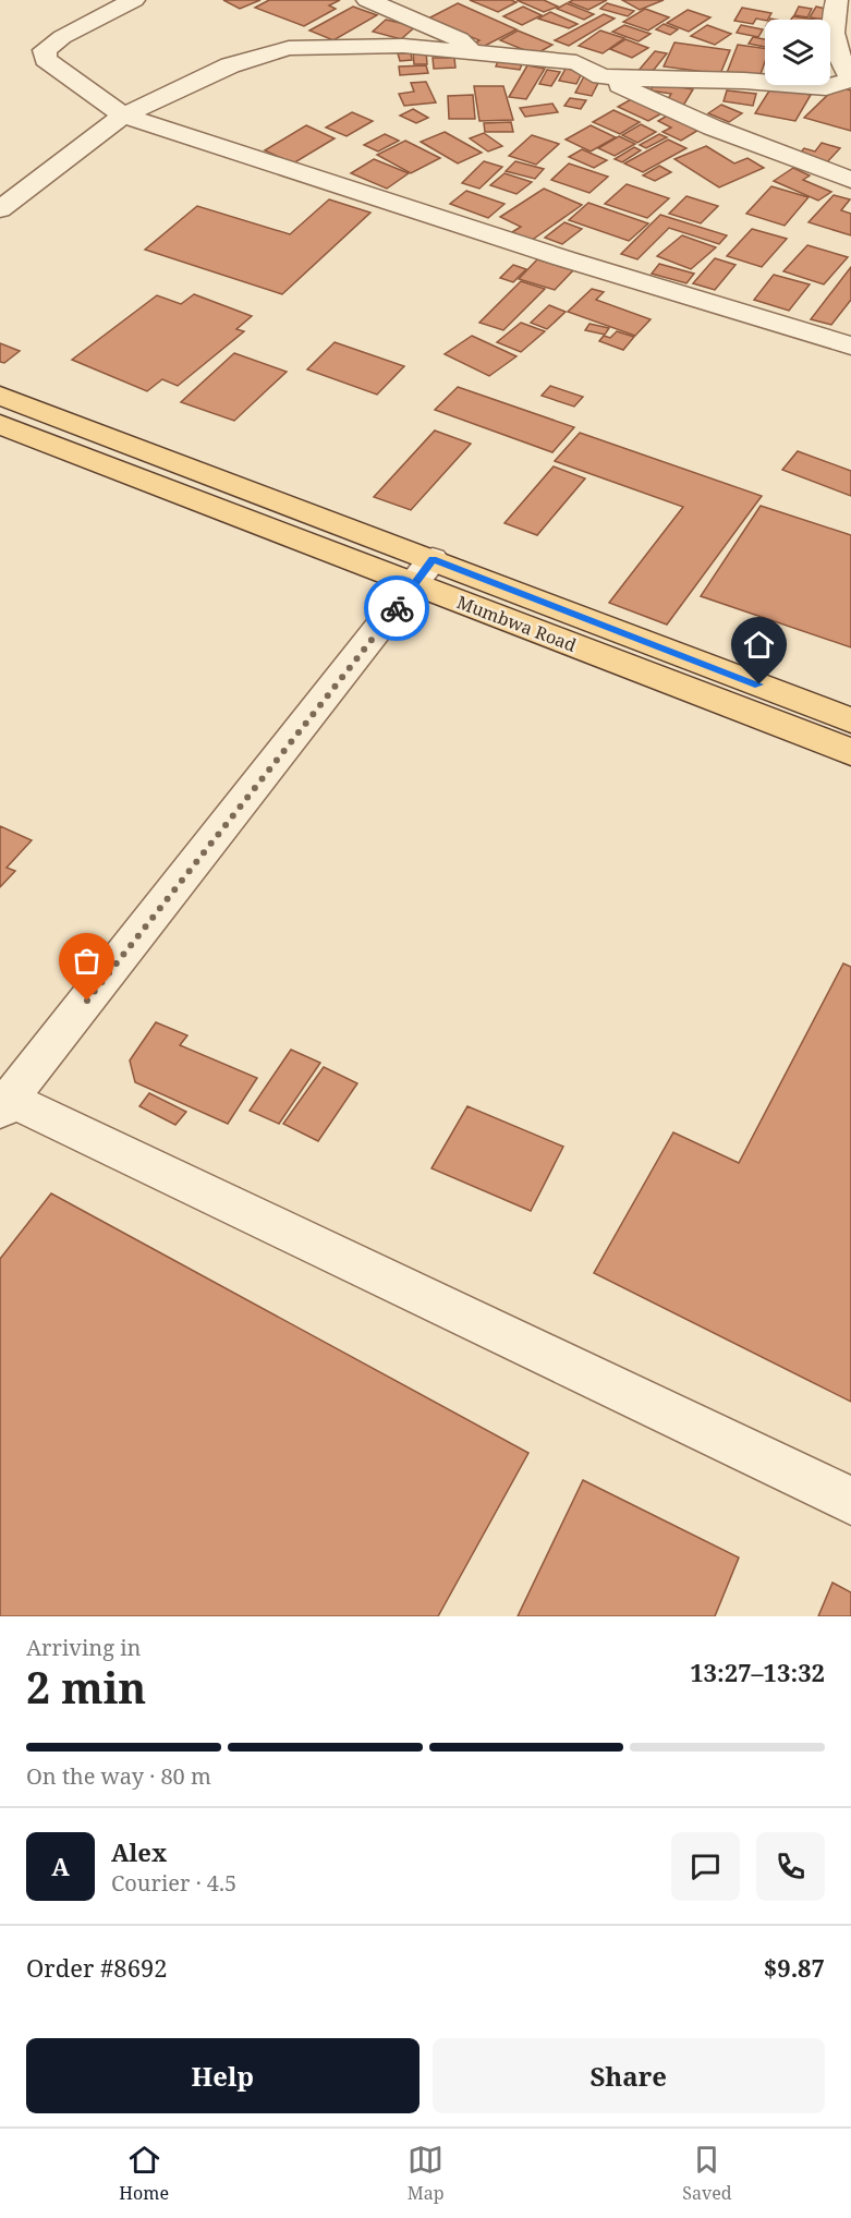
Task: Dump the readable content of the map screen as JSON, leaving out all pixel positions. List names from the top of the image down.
{
  "streets": {
    "main road": ["Mumbwa Road"]
  },
  "page": {
    "heading": ["2 min", "Arriving in", "13:27–13:32"],
    "panel": [
      "Alex",
      "Courier · 4.5",
      "Order #8692",
      "$9.87"
    ],
    "bar": "On the way · 80 m",
    "round": "A",
    "buttons": ["Help", "Share"],
    "tabs": ["Home", "Map", "Saved"]
  }
}
